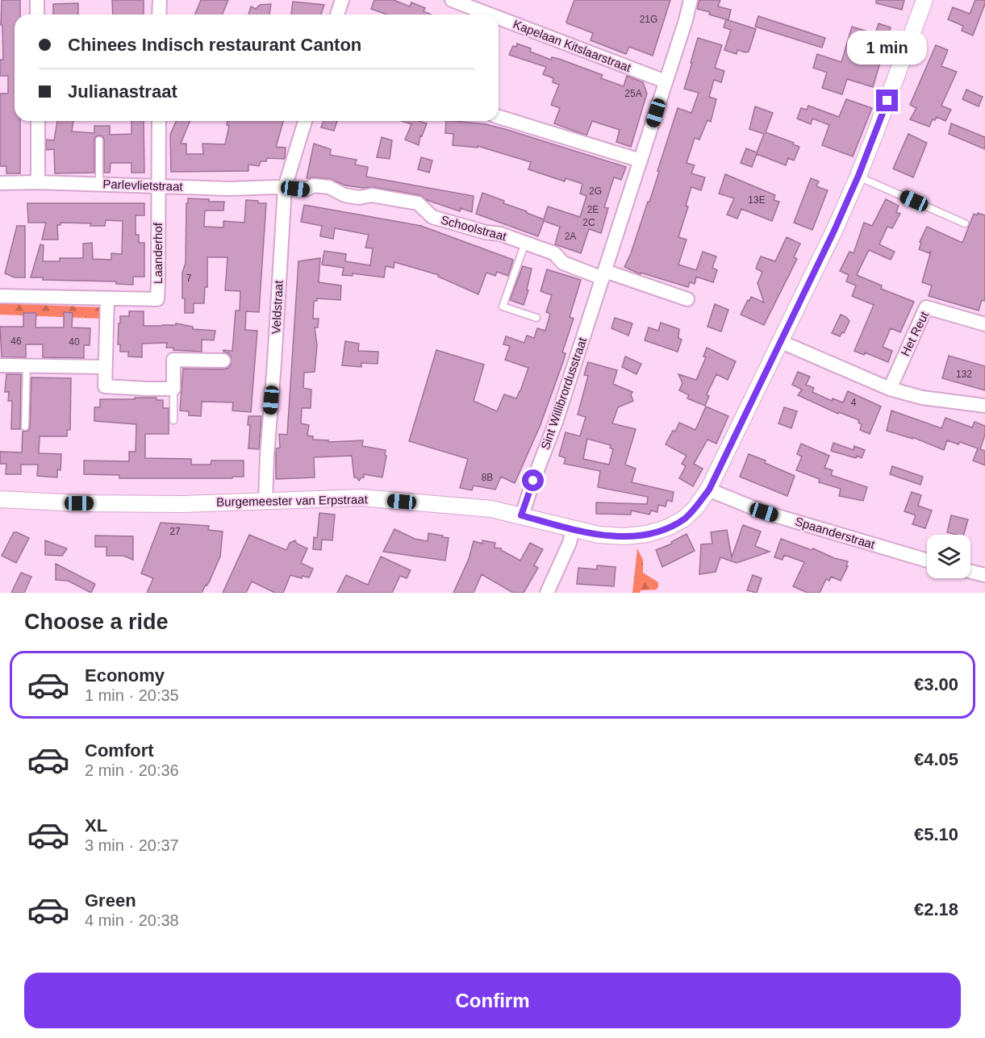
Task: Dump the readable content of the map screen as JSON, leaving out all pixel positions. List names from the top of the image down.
{
  "streets": {
    "street": [
      "Kapelaan Kitslaarstraat",
      "Parlevlietstraat",
      "Schoolstraat",
      "Laanderhof",
      "Veldstraat",
      "Het Reut",
      "Sint Willibrordusstraat",
      "Burgemeester van Erpstraat",
      "Spaanderstraat"
    ]
  },
  "crossings": [
    ["Kapelaan Kitslaarstraat", "Sint Willibrordusstraat"],
    ["Parlevlietstraat", "Schoolstraat"],
    ["Parlevlietstraat", "Laanderhof"],
    ["Parlevlietstraat", "Veldstraat"],
    ["Schoolstraat", "Veldstraat"],
    ["Schoolstraat", "Sint Willibrordusstraat"],
    ["Veldstraat", "Burgemeester van Erpstraat"],
    ["Sint Willibrordusstraat", "Burgemeester van Erpstraat"],
    ["Burgemeester van Erpstraat", "Spaanderstraat"]
  ],
  "house_numbers": [
    "21G",
    "25A",
    "2G",
    "13E",
    "2E",
    "2C",
    "2A",
    "7",
    "46",
    "40",
    "132",
    "4",
    "8B",
    "27"
  ],
  "page": {
    "banner": ["Chinees Indisch restaurant Canton", "Julianastraat"],
    "bubble": "1 min",
    "heading": "Choose a ride",
    "list": [
      {
        "name": "Economy",
        "note": "1 min · 20:35",
        "value": "€3.00"
      },
      {
        "name": "Comfort",
        "note": "2 min · 20:36",
        "value": "€4.05"
      },
      {
        "name": "XL",
        "note": "3 min · 20:37",
        "value": "€5.10"
      },
      {
        "name": "Green",
        "note": "4 min · 20:38",
        "value": "€2.18"
      }
    ],
    "buttons": "Confirm"
  }
}
